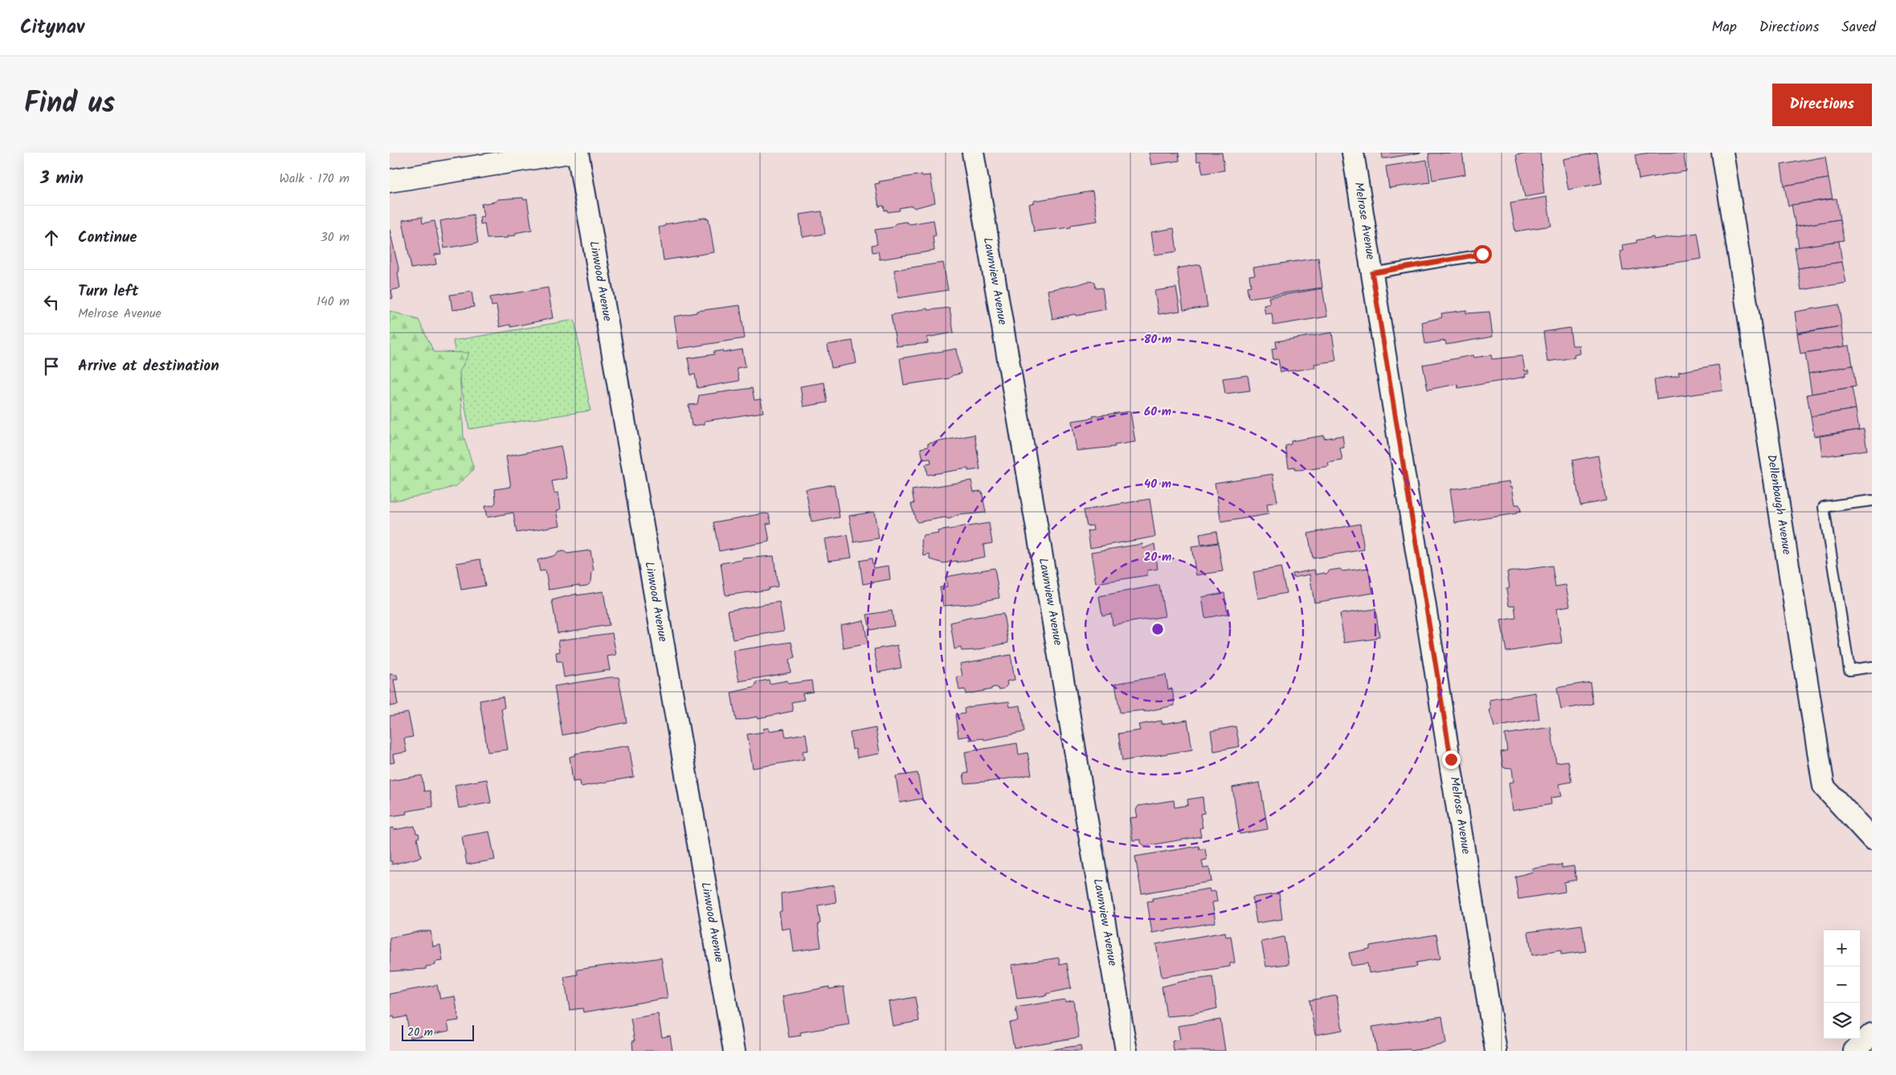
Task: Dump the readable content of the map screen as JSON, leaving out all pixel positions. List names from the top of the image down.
{
  "streets": {
    "street": [
      "Melrose Avenue",
      "Linwood Avenue",
      "Lawnview Avenue",
      "Dellenbaugh Avenue"
    ]
  },
  "scale_bar": "20 m",
  "page": {
    "header": "Citynav",
    "nav": ["Map", "Directions", "Saved"],
    "title": "Find us",
    "buttons": "Directions",
    "heading": ["3 min", "Walk · 170 m"],
    "list": [
      ["Continue", "30 m"],
      ["Turn left", "Melrose Avenue", "140 m"],
      "Arrive at destination"
    ],
    "map_buttons": ["+", "−"],
    "scale": "20 m"
  },
  "rings": [
    "80 m",
    "60 m",
    "40 m",
    "20 m"
  ]
}
